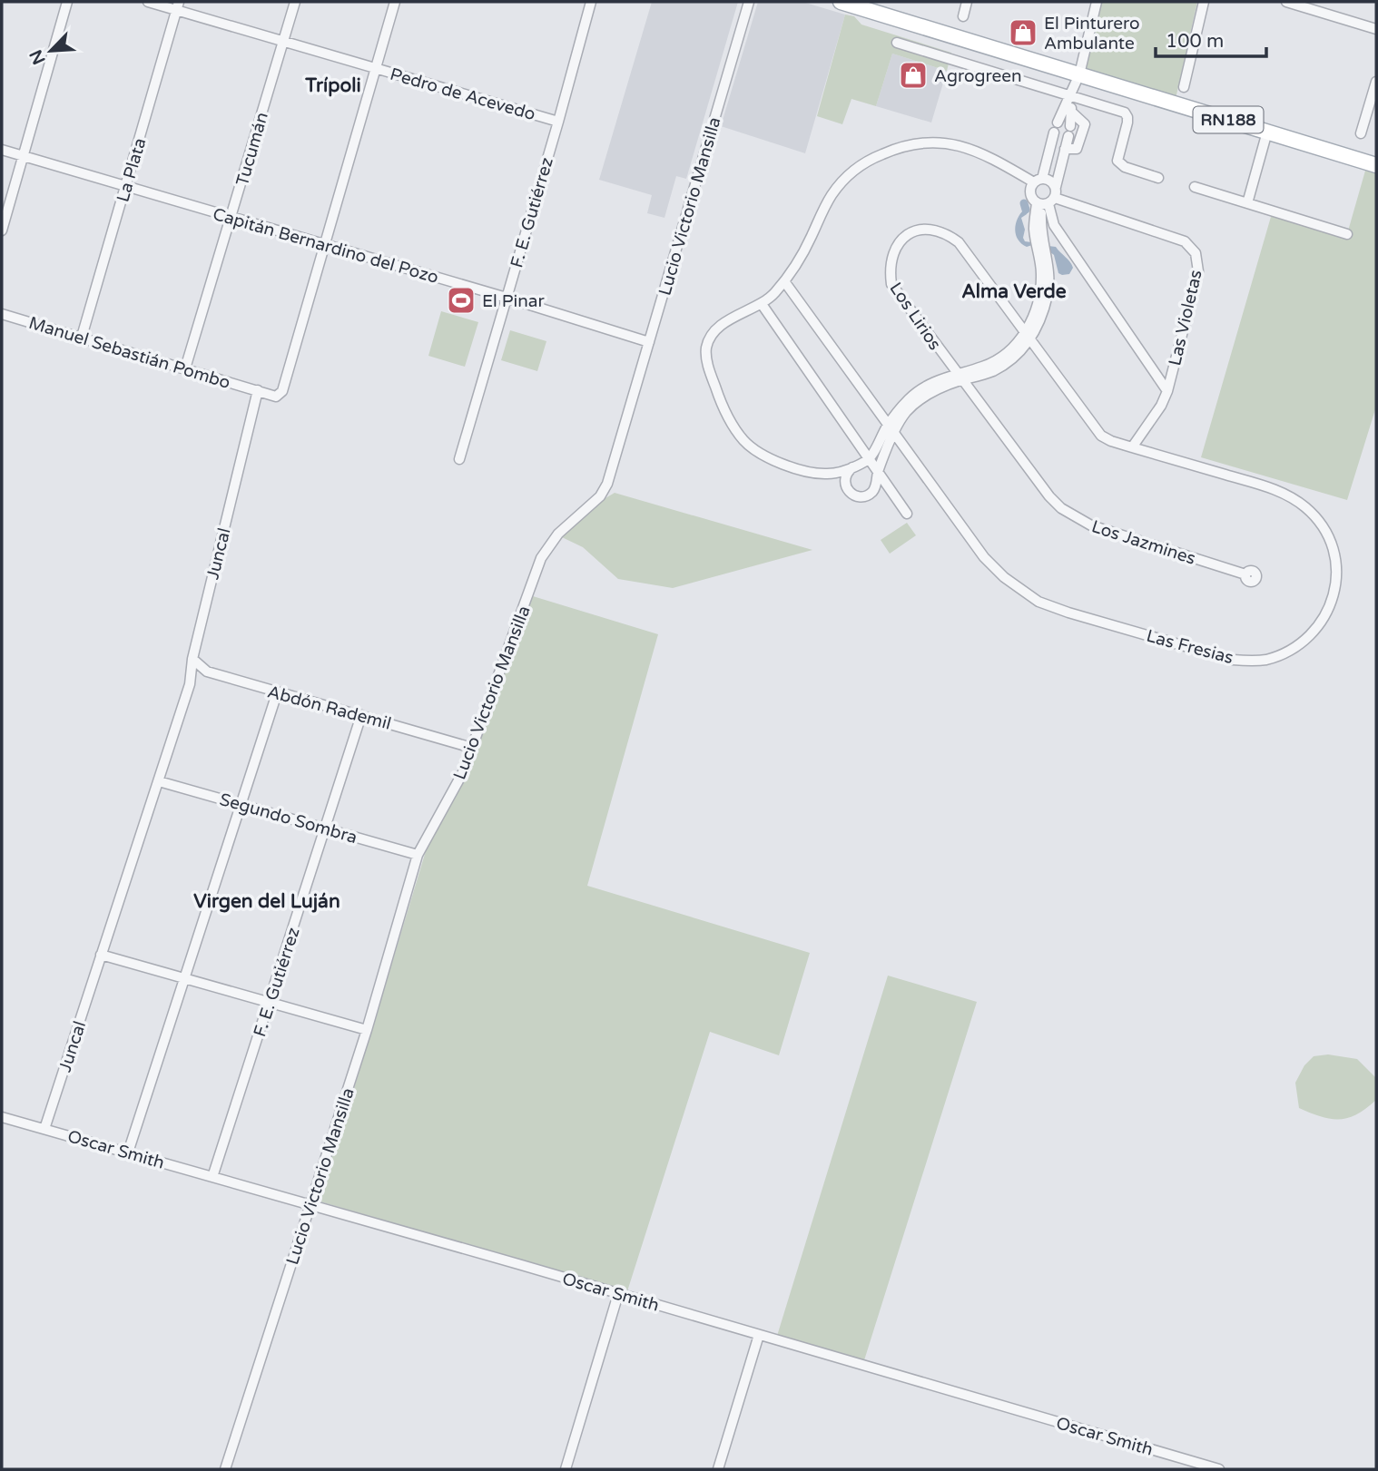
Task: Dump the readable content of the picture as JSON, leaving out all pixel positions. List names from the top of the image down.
{
  "streets": {
    "main road": ["RN188"],
    "street": [
      "Pedro de Acevedo",
      "Tucumán",
      "La Plata",
      "Lucio Victorio Mansilla",
      "F. E. Gutiérrez",
      "Capitán Bernardino del Pozo",
      "Los Lirios",
      "Las Violetas",
      "Manuel Sebastián Pombo",
      "Los Jazmines",
      "Juncal",
      "Las Fresias",
      "Abdón Rademil",
      "Segundo Sombra",
      "Oscar Smith"
    ]
  },
  "crossings": [
    ["Pedro de Acevedo", "Tucumán"],
    ["Pedro de Acevedo", "La Plata"],
    ["Pedro de Acevedo", "F. E. Gutiérrez"],
    ["Tucumán", "Capitán Bernardino del Pozo"],
    ["Tucumán", "Manuel Sebastián Pombo"],
    ["La Plata", "Capitán Bernardino del Pozo"],
    ["La Plata", "Manuel Sebastián Pombo"],
    ["Lucio Victorio Mansilla", "Capitán Bernardino del Pozo"],
    ["Lucio Victorio Mansilla", "Abdón Rademil"],
    ["Lucio Victorio Mansilla", "Segundo Sombra"],
    ["Lucio Victorio Mansilla", "Oscar Smith"],
    ["F. E. Gutiérrez", "Capitán Bernardino del Pozo"],
    ["F. E. Gutiérrez", "Abdón Rademil"],
    ["F. E. Gutiérrez", "Segundo Sombra"],
    ["F. E. Gutiérrez", "Oscar Smith"],
    ["Los Lirios", "Los Jazmines"],
    ["Los Lirios", "Las Fresias"],
    ["Las Violetas", "Las Fresias"],
    ["Manuel Sebastián Pombo", "Juncal"],
    ["Juncal", "Abdón Rademil"],
    ["Juncal", "Segundo Sombra"],
    ["Juncal", "Oscar Smith"]
  ],
  "districts": ["Trípoli", "Alma Verde", "Virgen del Luján"],
  "places": {
    "shop": ["El Pinturero Ambulante", "Agrogreen"],
    "sports": ["El Pinar"]
  },
  "scale_bar": "100 m",
  "north": "bottom left"
}
